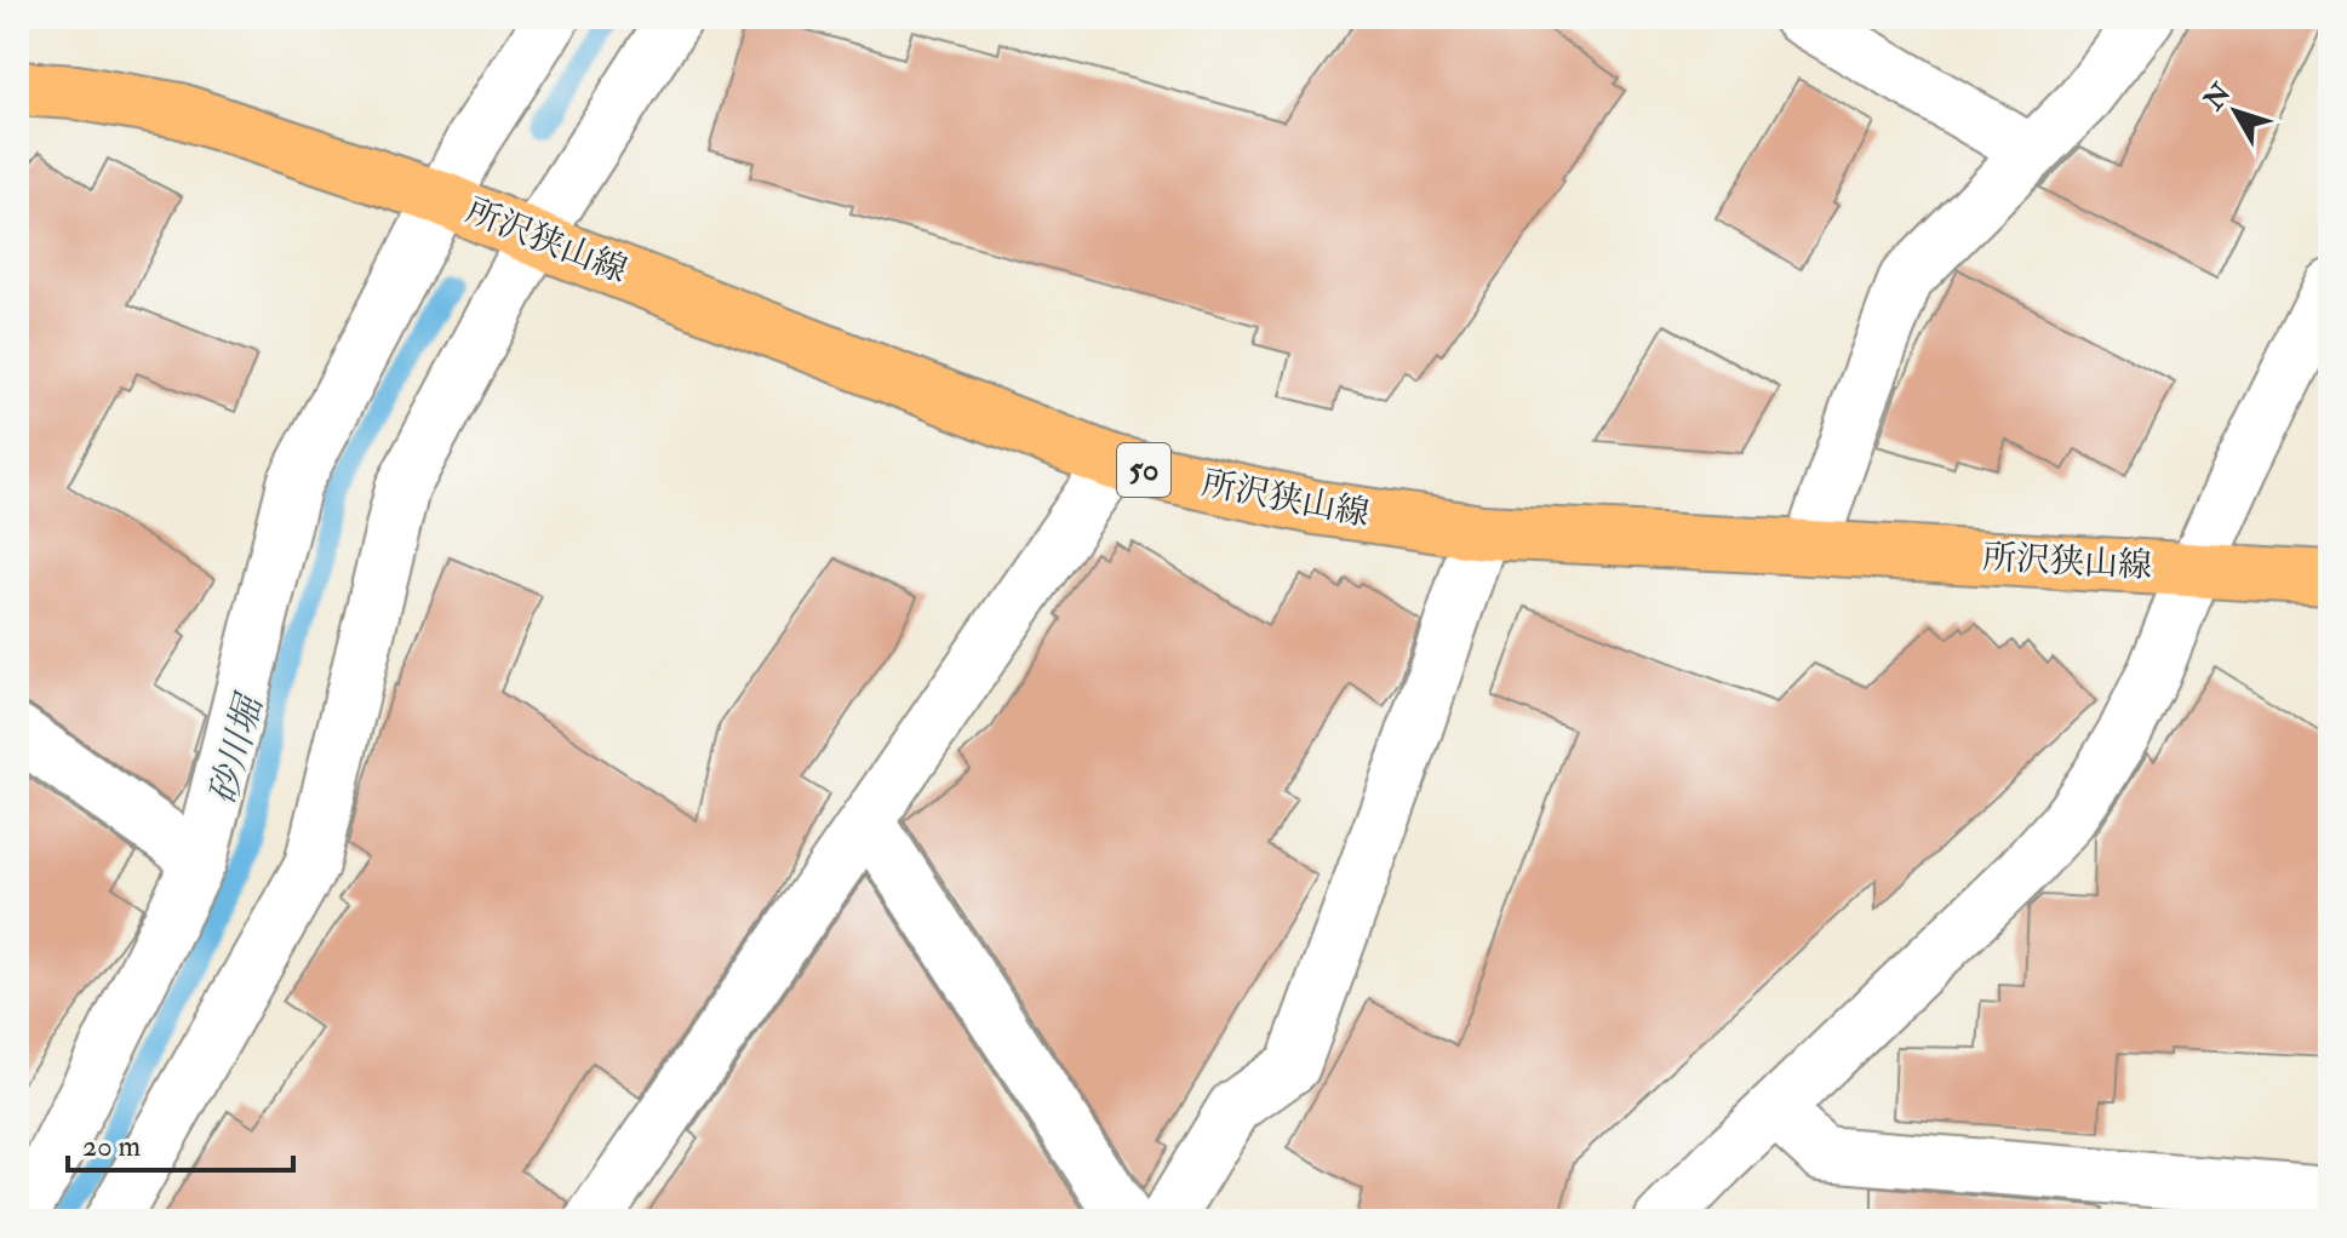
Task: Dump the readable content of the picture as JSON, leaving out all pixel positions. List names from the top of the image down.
{
  "streets": {
    "main road": ["所沢狭山線", "50"]
  },
  "water": ["砂川堀"],
  "scale_bar": "20 m",
  "north": "top left"
}
